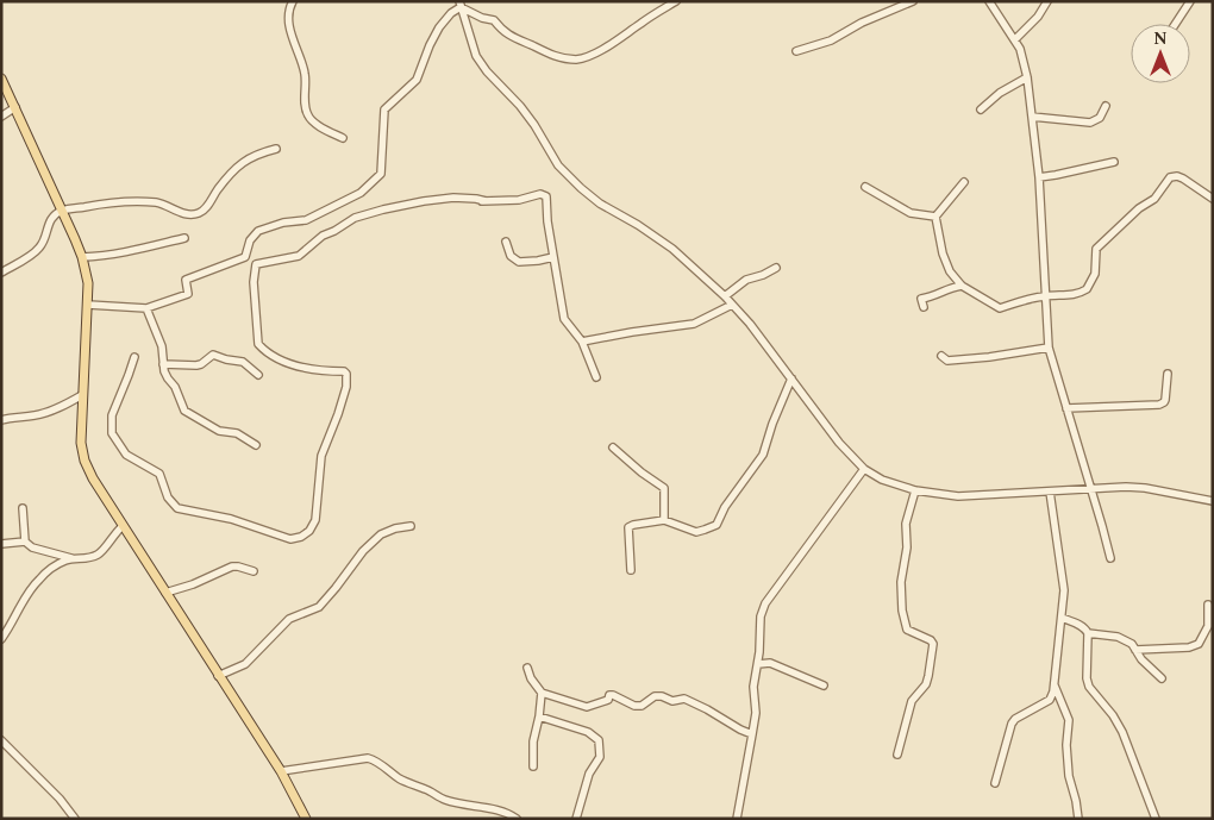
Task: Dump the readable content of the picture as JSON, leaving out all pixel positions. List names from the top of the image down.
{
  "north": "top"
}
